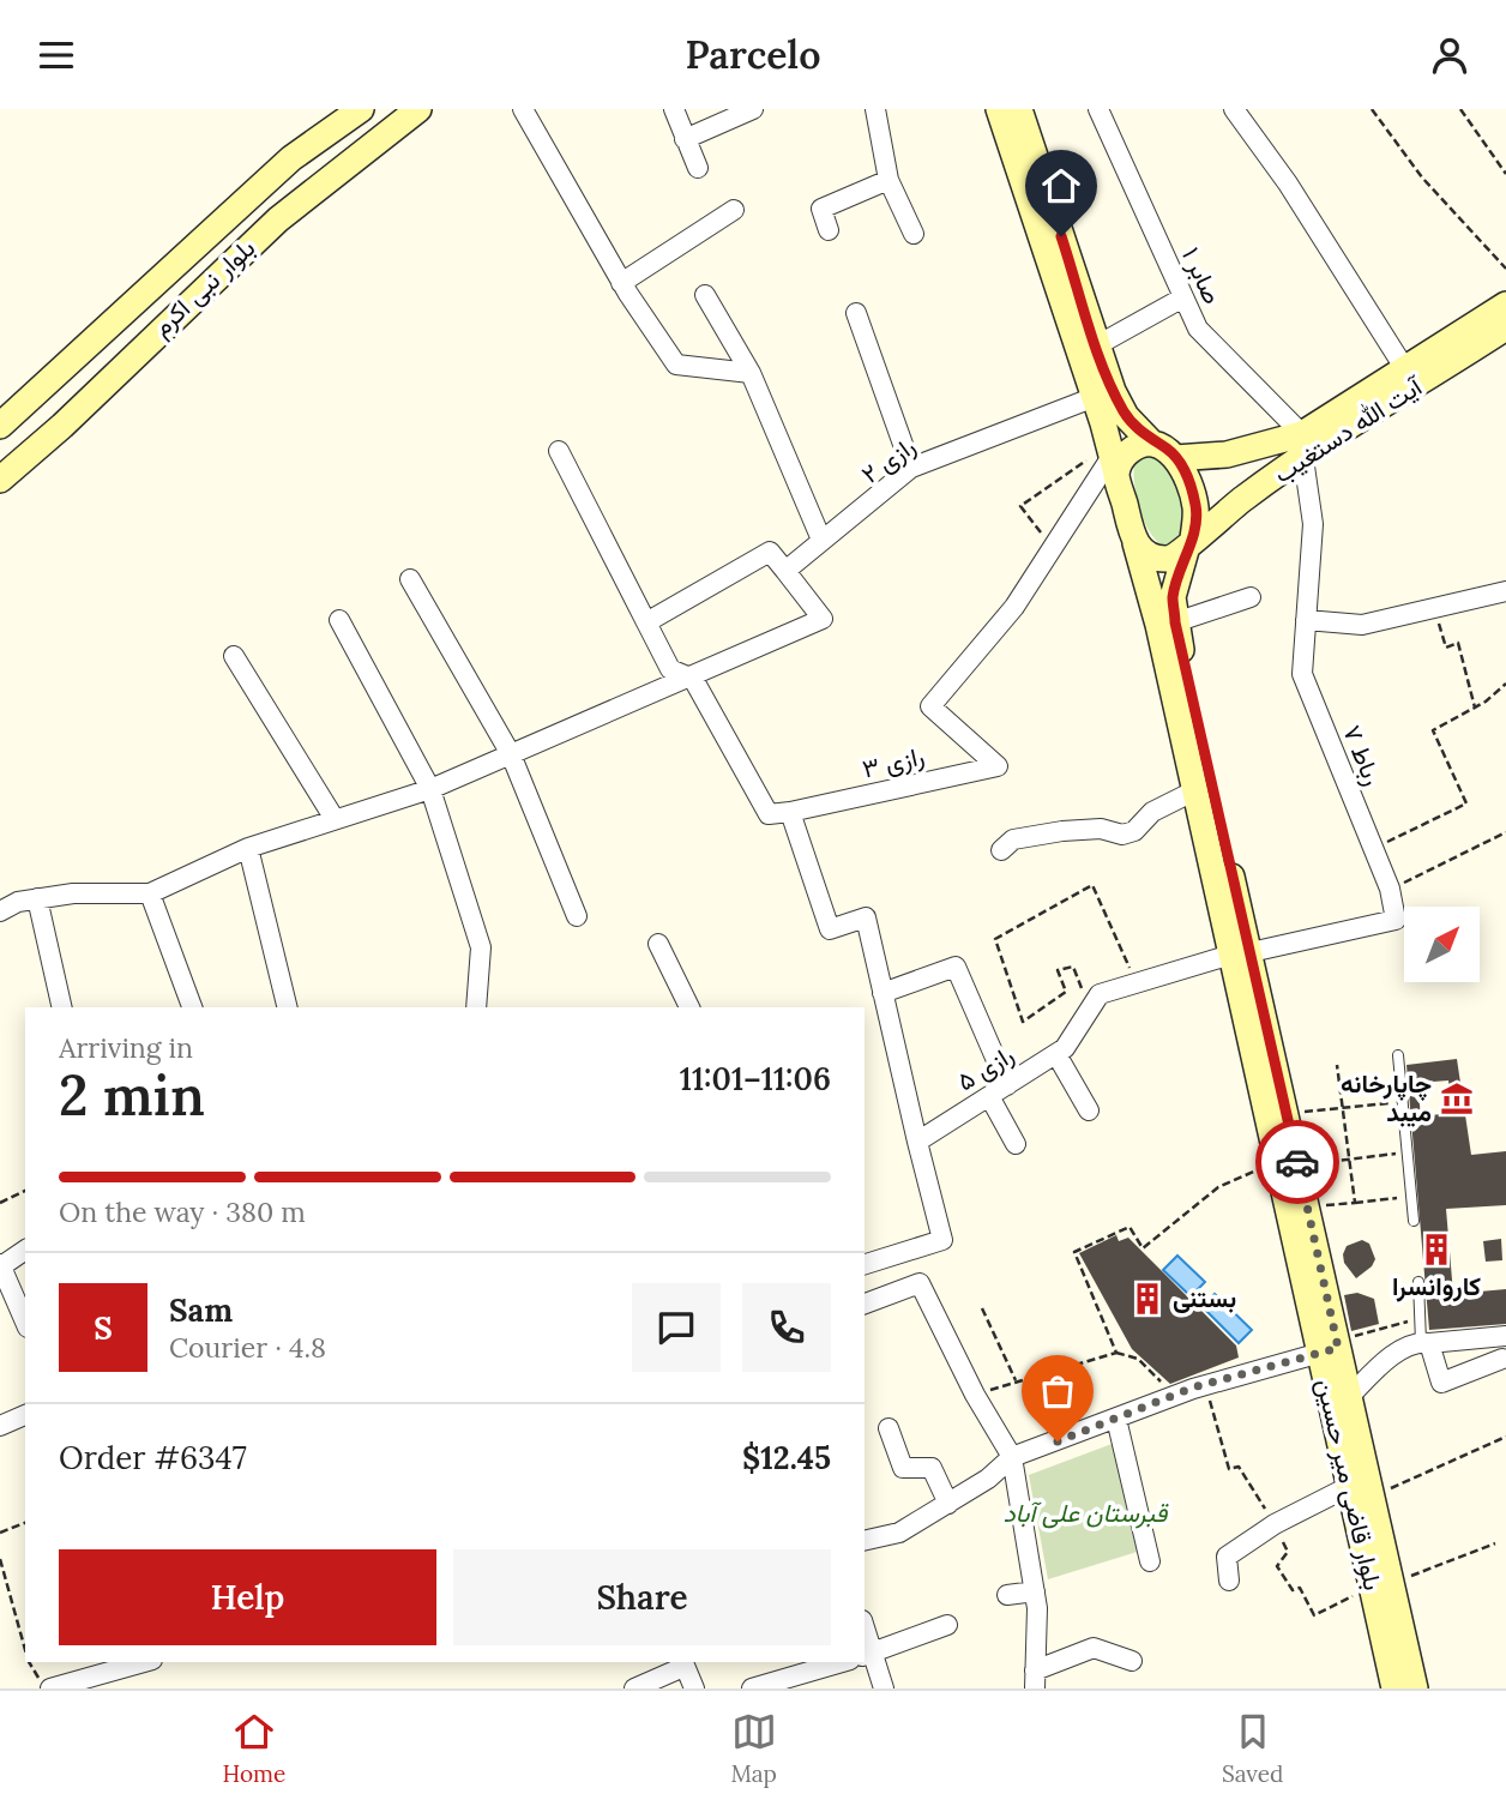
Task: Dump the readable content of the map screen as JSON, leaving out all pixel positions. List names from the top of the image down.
{
  "streets": {
    "main road": ["بلوار نبی اکرم", "آیت الله دستغیب", "بلوار قاضی میر حسین"],
    "street": [
      "صابر ۱",
      "رازی ۲",
      "رباط ۷",
      "رازی ۳",
      "رازی ۵"
    ]
  },
  "crossings": [
    ["صابر ۱", "آیت الله دستغیب"],
    ["صابر ۱", "رباط ۷"],
    ["آیت الله دستغیب", "رباط ۷"],
    ["آیت الله دستغیب", "بلوار قاضی میر حسین"],
    ["رباط ۷", "رازی ۵"],
    ["رباط ۷", "بلوار قاضی میر حسین"],
    ["رازی ۳", "بلوار قاضی میر حسین"],
    ["رازی ۵", "بلوار قاضی میر حسین"]
  ],
  "parks": ["قبرستان علی آباد"],
  "places": {
    "museum": ["چاپارخانه میبد"],
    "building": ["کاروانسرا", "بستنی"]
  },
  "north": "top right",
  "page": {
    "header": "Parcelo",
    "heading": ["2 min", "Arriving in", "11:01–11:06"],
    "panel": [
      "Sam",
      "Courier · 4.8",
      "Order #6347",
      "$12.45"
    ],
    "bar": "On the way · 380 m",
    "round": "S",
    "buttons": ["Help", "Share"],
    "tabs": ["Home", "Map", "Saved"]
  }
}
